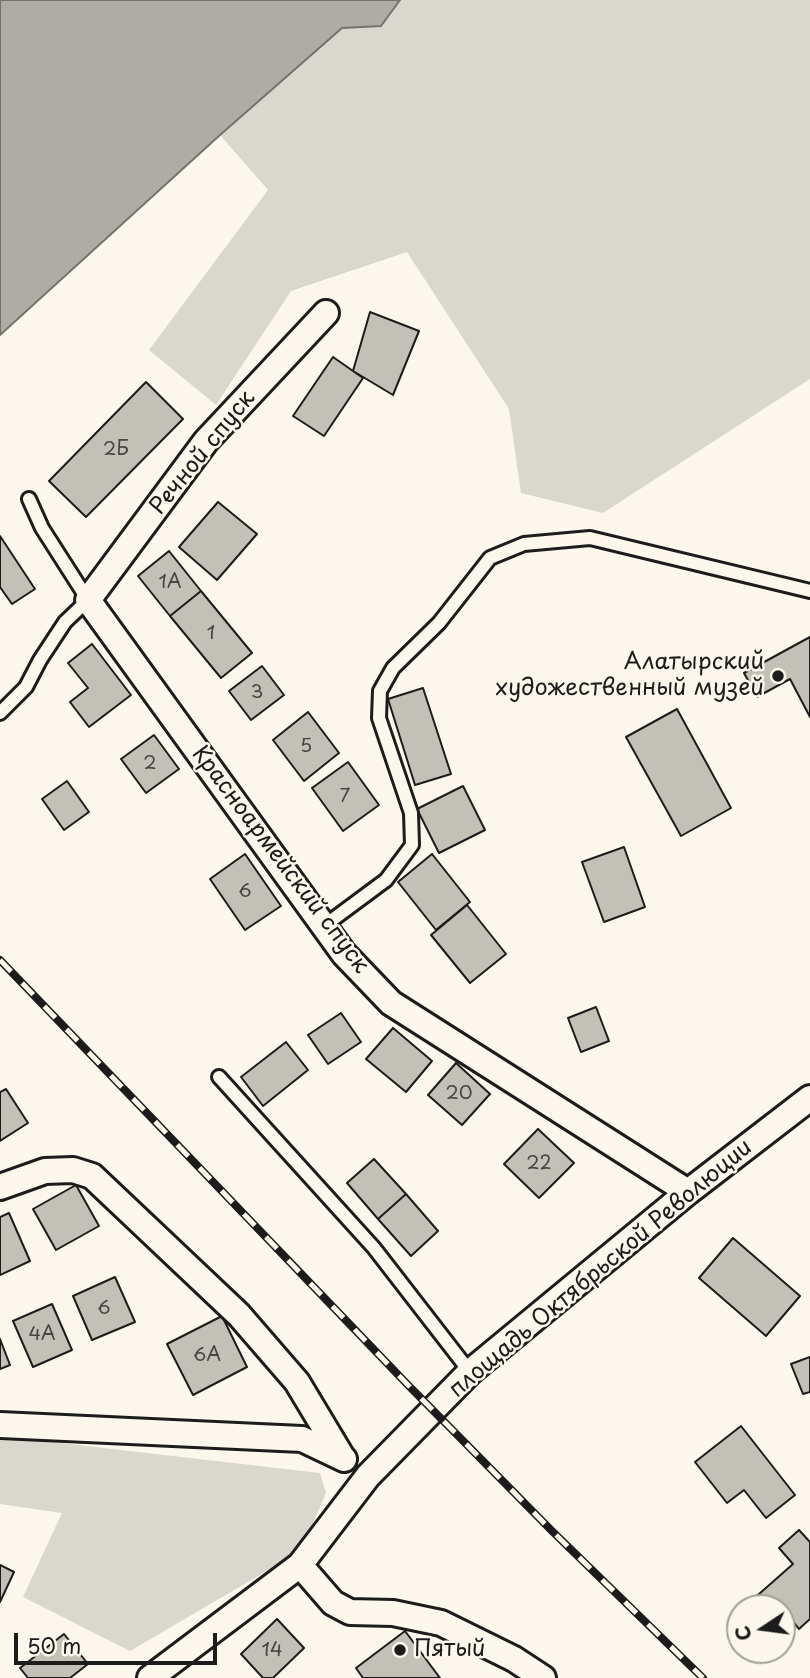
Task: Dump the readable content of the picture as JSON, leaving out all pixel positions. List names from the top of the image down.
{
  "streets": {
    "street": ["Речной спуск", "Красноармейский спуск", "площадь Октябрьской Революции"]
  },
  "crossings": [
    ["Речной спуск", "Красноармейский спуск"],
    ["Красноармейский спуск", "площадь Октябрьской Революции"]
  ],
  "places": ["Алатырский художественный музей", "Пятый"],
  "house_numbers": [
    "2Б",
    "1А",
    "1",
    "3",
    "5",
    "2",
    "7",
    "6",
    "20",
    "22",
    "6",
    "4А",
    "6А",
    "14"
  ],
  "scale_bar": "50 m",
  "north": "left"
}
